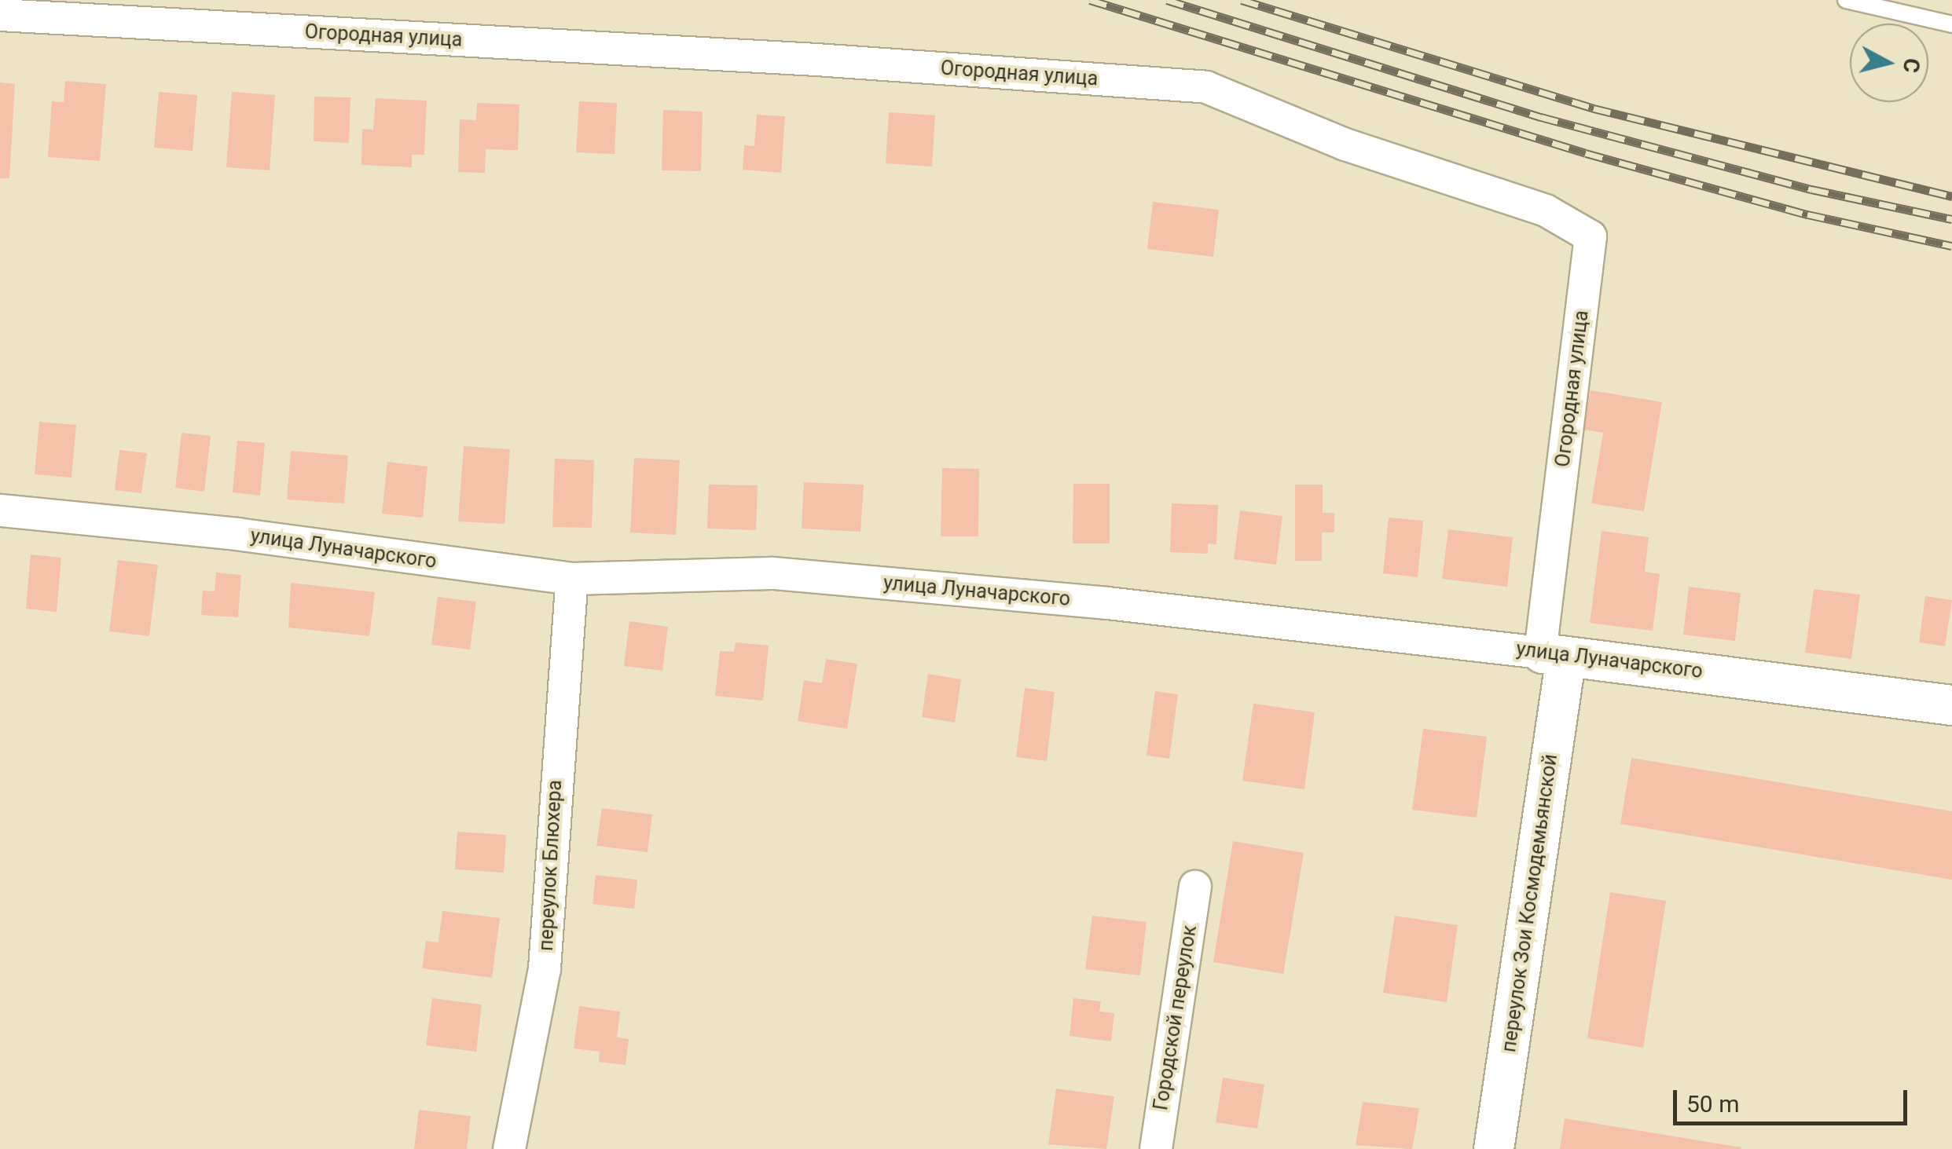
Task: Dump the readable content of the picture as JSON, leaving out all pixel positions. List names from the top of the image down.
{
  "streets": {
    "street": [
      "Огородная улица",
      "улица Луначарского",
      "переулок Блюхера",
      "переулок Зои Космодемьянской",
      "Городской переулок"
    ]
  },
  "crossings": [
    ["Огородная улица", "улица Луначарского"],
    ["Огородная улица", "переулок Зои Космодемьянской"],
    ["улица Луначарского", "переулок Блюхера"],
    ["улица Луначарского", "переулок Зои Космодемьянской"]
  ],
  "scale_bar": "50 m",
  "north": "right"
}
